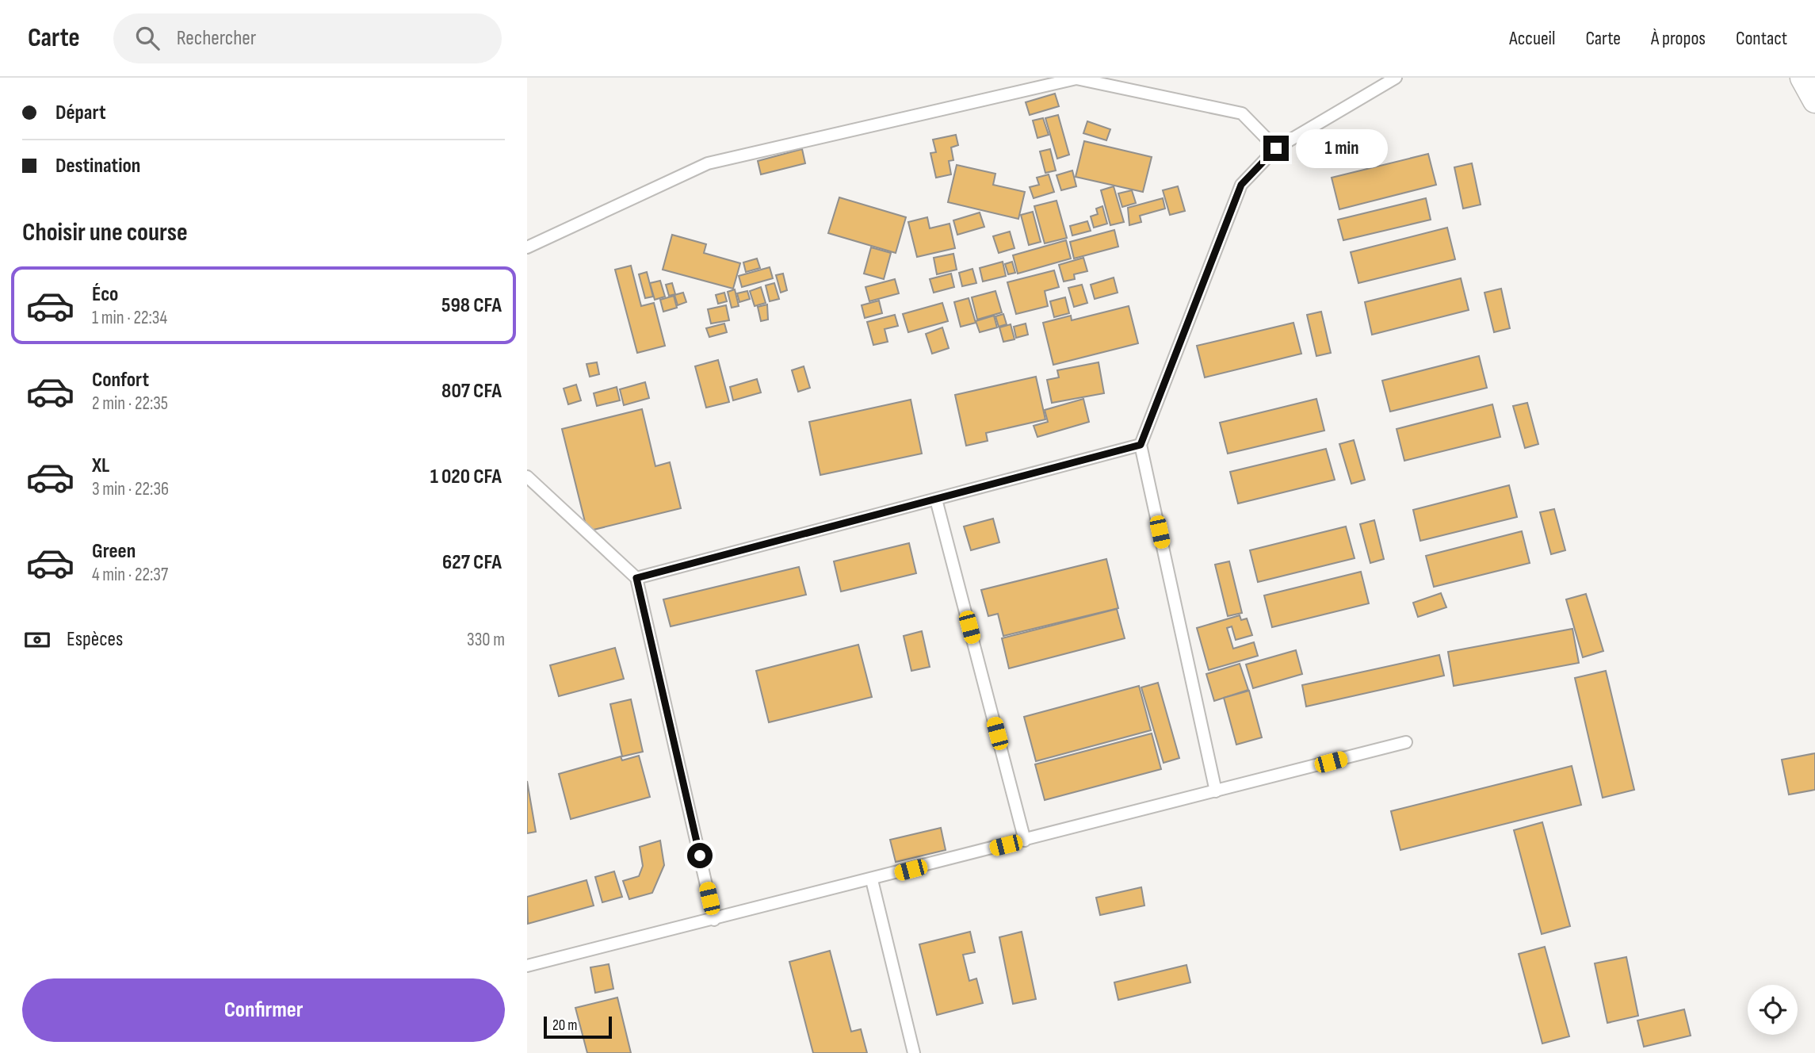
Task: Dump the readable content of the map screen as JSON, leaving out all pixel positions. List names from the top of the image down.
{
  "scale_bar": "20 m",
  "page": {
    "header": "Carte",
    "search": "Rechercher",
    "nav": [
      "Accueil",
      "Carte",
      "À propos",
      "Contact"
    ],
    "banner": ["Départ", "Destination"],
    "bubble": "1 min",
    "heading": "Choisir une course",
    "list": [
      {
        "name": "Éco",
        "note": "1 min · 22:34",
        "value": "598 CFA"
      },
      {
        "name": "Confort",
        "note": "2 min · 22:35",
        "value": "807 CFA"
      },
      {
        "name": "XL",
        "note": "3 min · 22:36",
        "value": "1 020 CFA"
      },
      {
        "name": "Green",
        "note": "4 min · 22:37",
        "value": "627 CFA"
      }
    ],
    "pay": ["Espèces", "330 m"],
    "buttons": "Confirmer",
    "scale": "20 m"
  }
}
